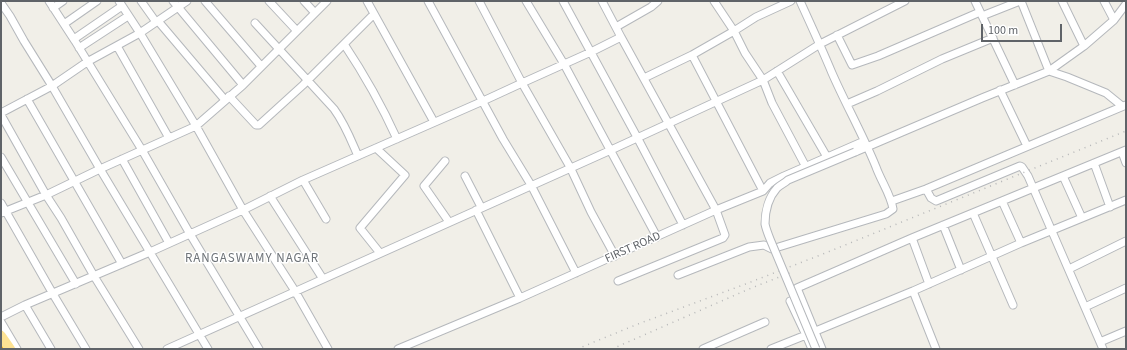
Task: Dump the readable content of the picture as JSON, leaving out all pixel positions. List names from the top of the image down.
{
  "streets": {
    "street": ["FIRST ROAD"]
  },
  "districts": ["RANGASWAMY NAGAR"],
  "scale_bar": "100 m"
}
